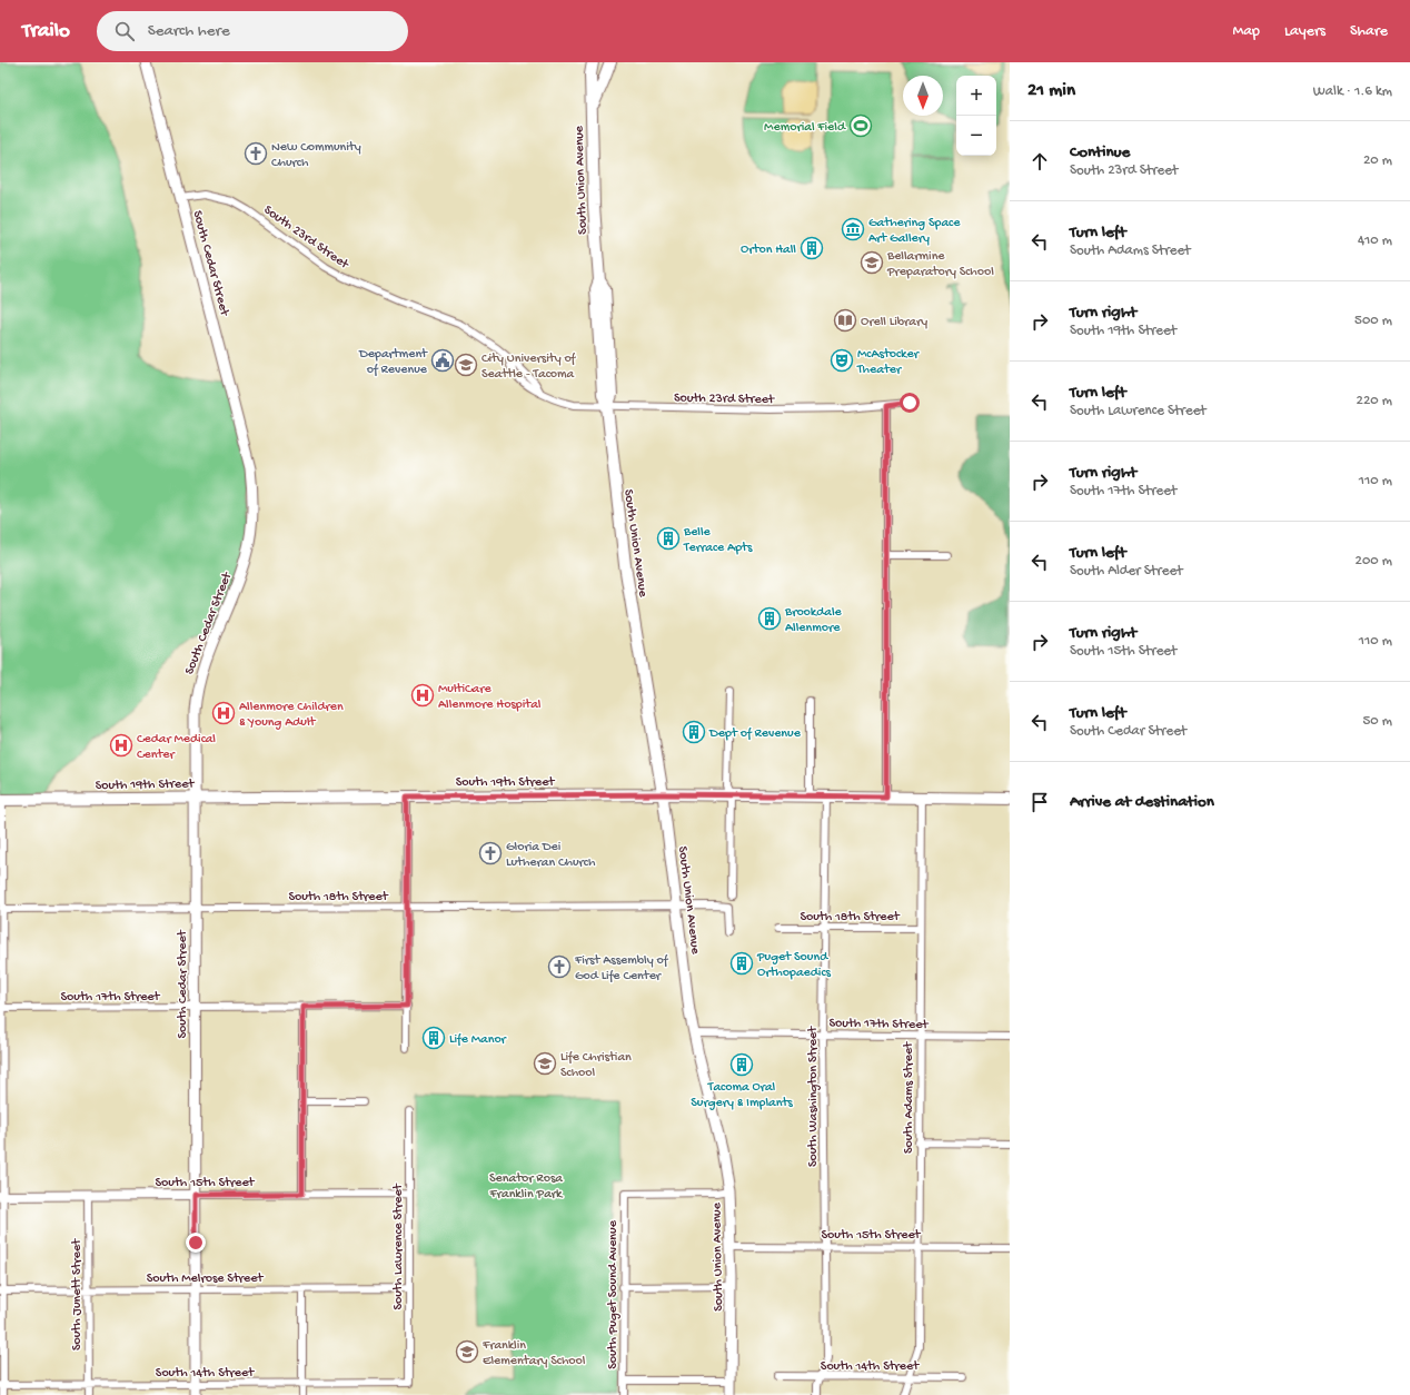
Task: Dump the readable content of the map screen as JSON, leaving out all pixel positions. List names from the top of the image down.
{
  "streets": {
    "main road": ["South Union Avenue", "South Cedar Street", "South 19th Street"],
    "street": [
      "South 23rd Street",
      "South 18th Street",
      "South 17th Street",
      "South Washington Street",
      "South Adams Street",
      "South 15th Street",
      "South Lawrence Street",
      "South Melrose Street",
      "South Junett Street",
      "South Puget Sound Avenue",
      "South 14th Street"
    ]
  },
  "crossings": [
    ["South Union Avenue", "South 23rd Street"],
    ["South Union Avenue", "South 19th Street"],
    ["South Union Avenue", "South 18th Street"],
    ["South Union Avenue", "South 17th Street"],
    ["South Union Avenue", "South 15th Street"],
    ["South Union Avenue", "South Puget Sound Avenue"],
    ["South 23rd Street", "South Cedar Street"],
    ["South Cedar Street", "South 19th Street"],
    ["South Cedar Street", "South 18th Street"],
    ["South Cedar Street", "South 17th Street"],
    ["South Cedar Street", "South 15th Street"],
    ["South Cedar Street", "South Melrose Street"],
    ["South Cedar Street", "South 14th Street"],
    ["South 19th Street", "South Washington Street"],
    ["South 19th Street", "South Adams Street"],
    ["South 18th Street", "South Washington Street"],
    ["South 18th Street", "South Adams Street"],
    ["South 17th Street", "South Washington Street"],
    ["South 17th Street", "South Adams Street"],
    ["South Washington Street", "South 15th Street"],
    ["South Washington Street", "South 14th Street"],
    ["South Adams Street", "South 15th Street"],
    ["South Adams Street", "South 14th Street"],
    ["South 15th Street", "South Lawrence Street"],
    ["South 15th Street", "South Junett Street"],
    ["South Lawrence Street", "South Melrose Street"],
    ["South Lawrence Street", "South 14th Street"],
    ["South Melrose Street", "South Junett Street"],
    ["South Junett Street", "South 14th Street"]
  ],
  "parks": ["Senator Rosa Franklin Park"],
  "places": {
    "sports": ["Memorial Field"],
    "church": ["New Community Church", "Gloria Dei Lutheran Church", "First Assembly of God Life Center"],
    "museum": ["Gathering Space Art Gallery"],
    "building": [
      "Orton Hall",
      "Belle Terrace Apts",
      "Brookdale Allenmore",
      "Dept of Revenue",
      "Puget Sound Orthopaedics",
      "Life Manor",
      "Tacoma Oral Surgery & Implants"
    ],
    "school or university": [
      "Bellarmine Preparatory School",
      "City University of Seattle - Tacoma",
      "Life Christian School",
      "Franklin Elementary School"
    ],
    "library": ["Orell Library"],
    "public building": ["Department of Revenue"],
    "theatre": ["McAstocker Theater"],
    "hospital": ["MultiCare Allenmore Hospital", "Allenmore Children & Young Adult", "Cedar Medical Center"]
  },
  "north": "bottom",
  "page": {
    "header": "Trailo",
    "search": "Search here",
    "nav": ["Map", "Layers", "Share"],
    "heading": ["21 min", "Walk · 1.6 km"],
    "map_buttons": ["+", "−"],
    "list": [
      ["Continue", "South 23rd Street", "20 m"],
      ["Turn left", "South Adams Street", "410 m"],
      ["Turn right", "South 19th Street", "500 m"],
      ["Turn left", "South Lawrence Street", "220 m"],
      ["Turn right", "South 17th Street", "110 m"],
      ["Turn left", "South Alder Street", "200 m"],
      ["Turn right", "South 15th Street", "110 m"],
      ["Turn left", "South Cedar Street", "50 m"],
      "Arrive at destination"
    ]
  }
}
